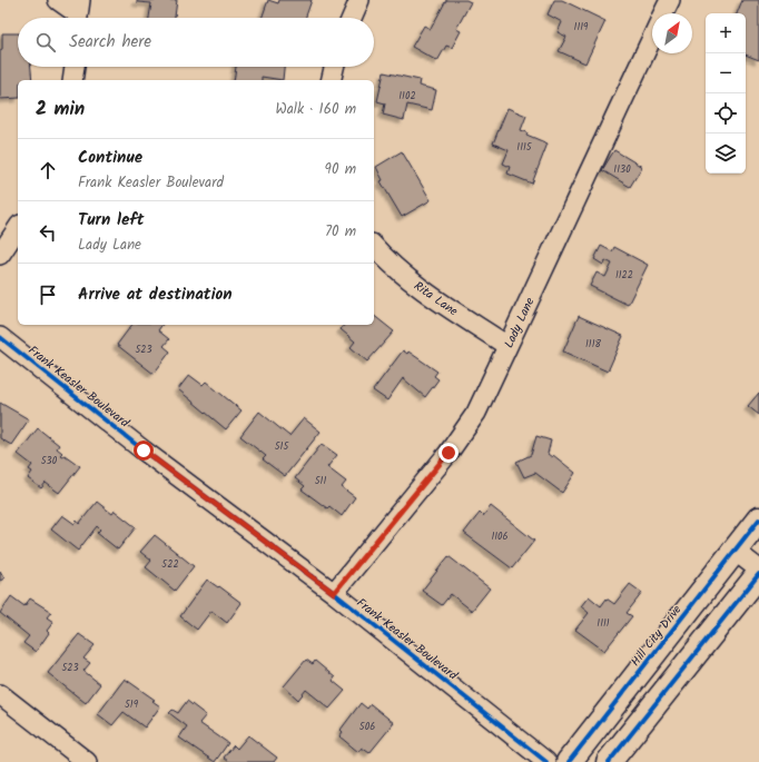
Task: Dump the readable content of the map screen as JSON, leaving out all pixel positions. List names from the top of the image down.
{
  "streets": {
    "street": [
      "Rita Lane",
      "Lady Lane",
      "Frank Keasler Boulevard",
      "Hill City Drive"
    ]
  },
  "crossings": [
    ["Rita Lane", "Lady Lane"],
    ["Lady Lane", "Frank Keasler Boulevard"]
  ],
  "house_numbers": [
    "1119",
    "1102",
    "1115",
    "1130",
    "1122",
    "1118",
    "523",
    "515",
    "530",
    "511",
    "1106",
    "522",
    "1111",
    "523",
    "519",
    "506"
  ],
  "north": "top right",
  "page": {
    "map_buttons": ["+", "−"],
    "search": "Search here",
    "heading": ["2 min", "Walk · 160 m"],
    "list": [
      ["Continue", "Frank Keasler Boulevard", "90 m"],
      ["Turn left", "Lady Lane", "70 m"],
      "Arrive at destination"
    ]
  }
}
